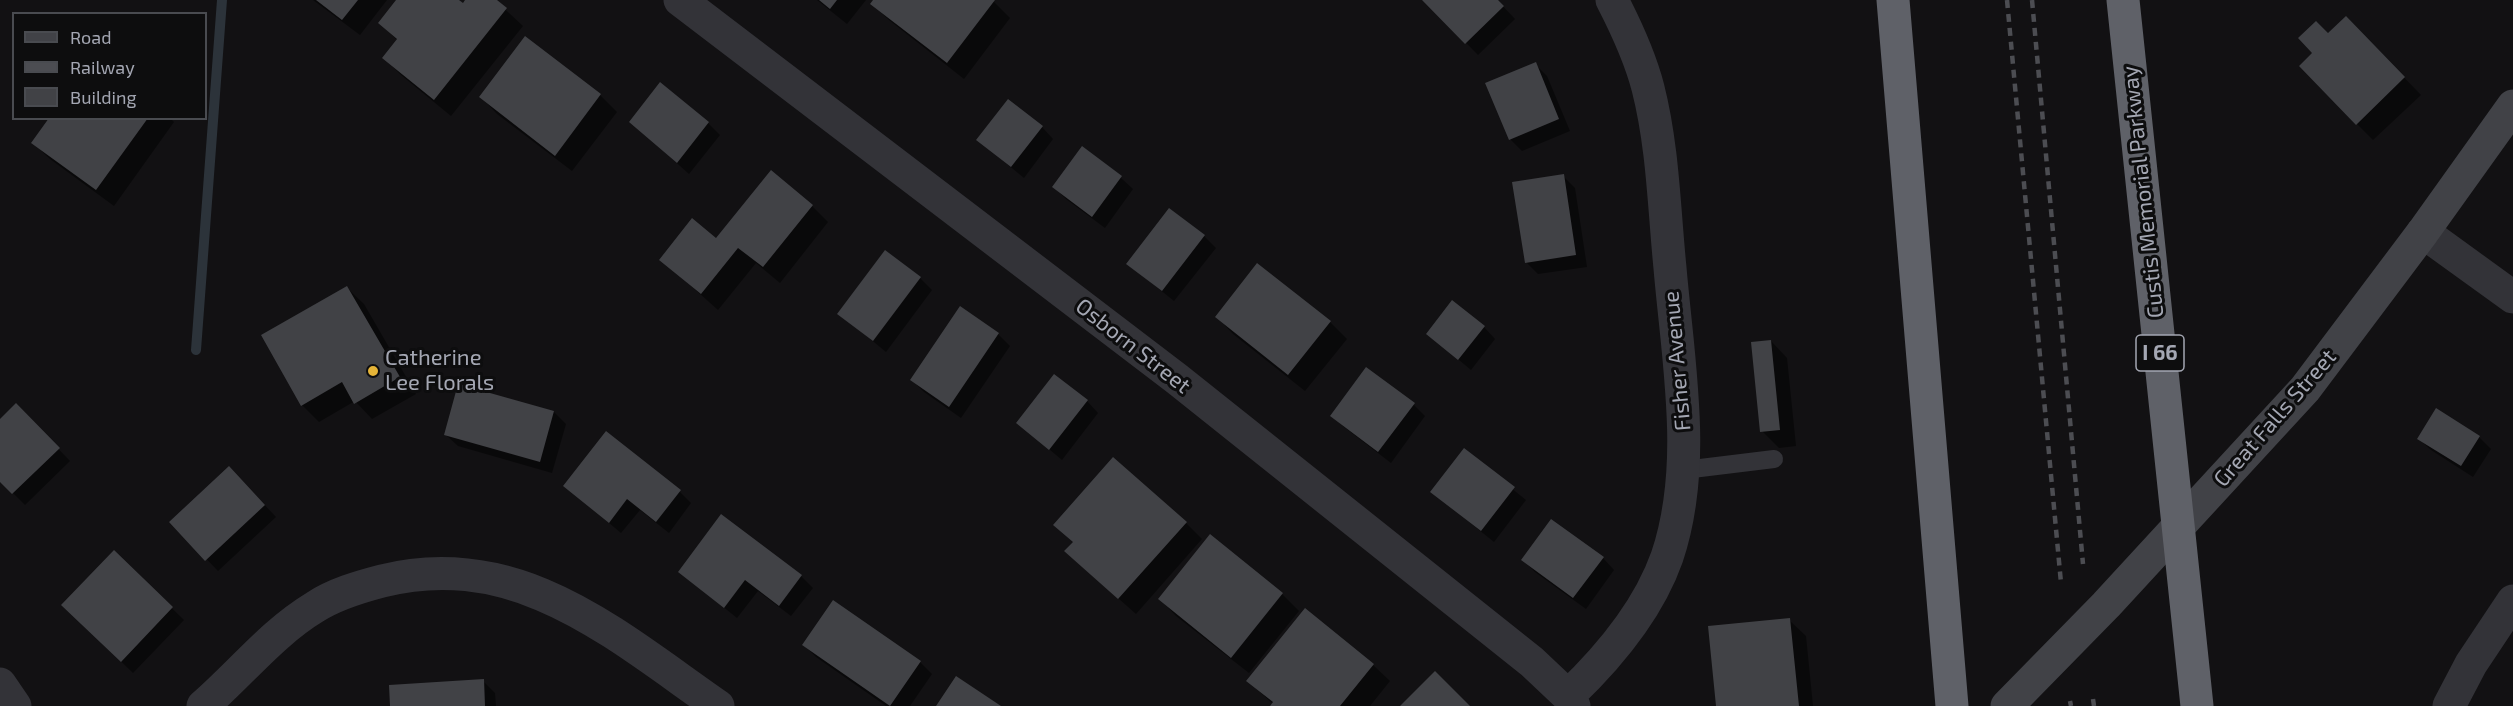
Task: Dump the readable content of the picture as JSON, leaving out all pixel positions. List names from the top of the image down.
{
  "streets": {
    "highway": ["Custis Memorial Parkway", "I 66"],
    "main road": ["Great Falls Street"],
    "street": ["Osborn Street", "Fisher Avenue"]
  },
  "crossings": [
    ["Osborn Street", "Fisher Avenue"]
  ],
  "places": ["Catherine Lee Florals"],
  "legend": ["Road", "Railway", "Building"]
}
